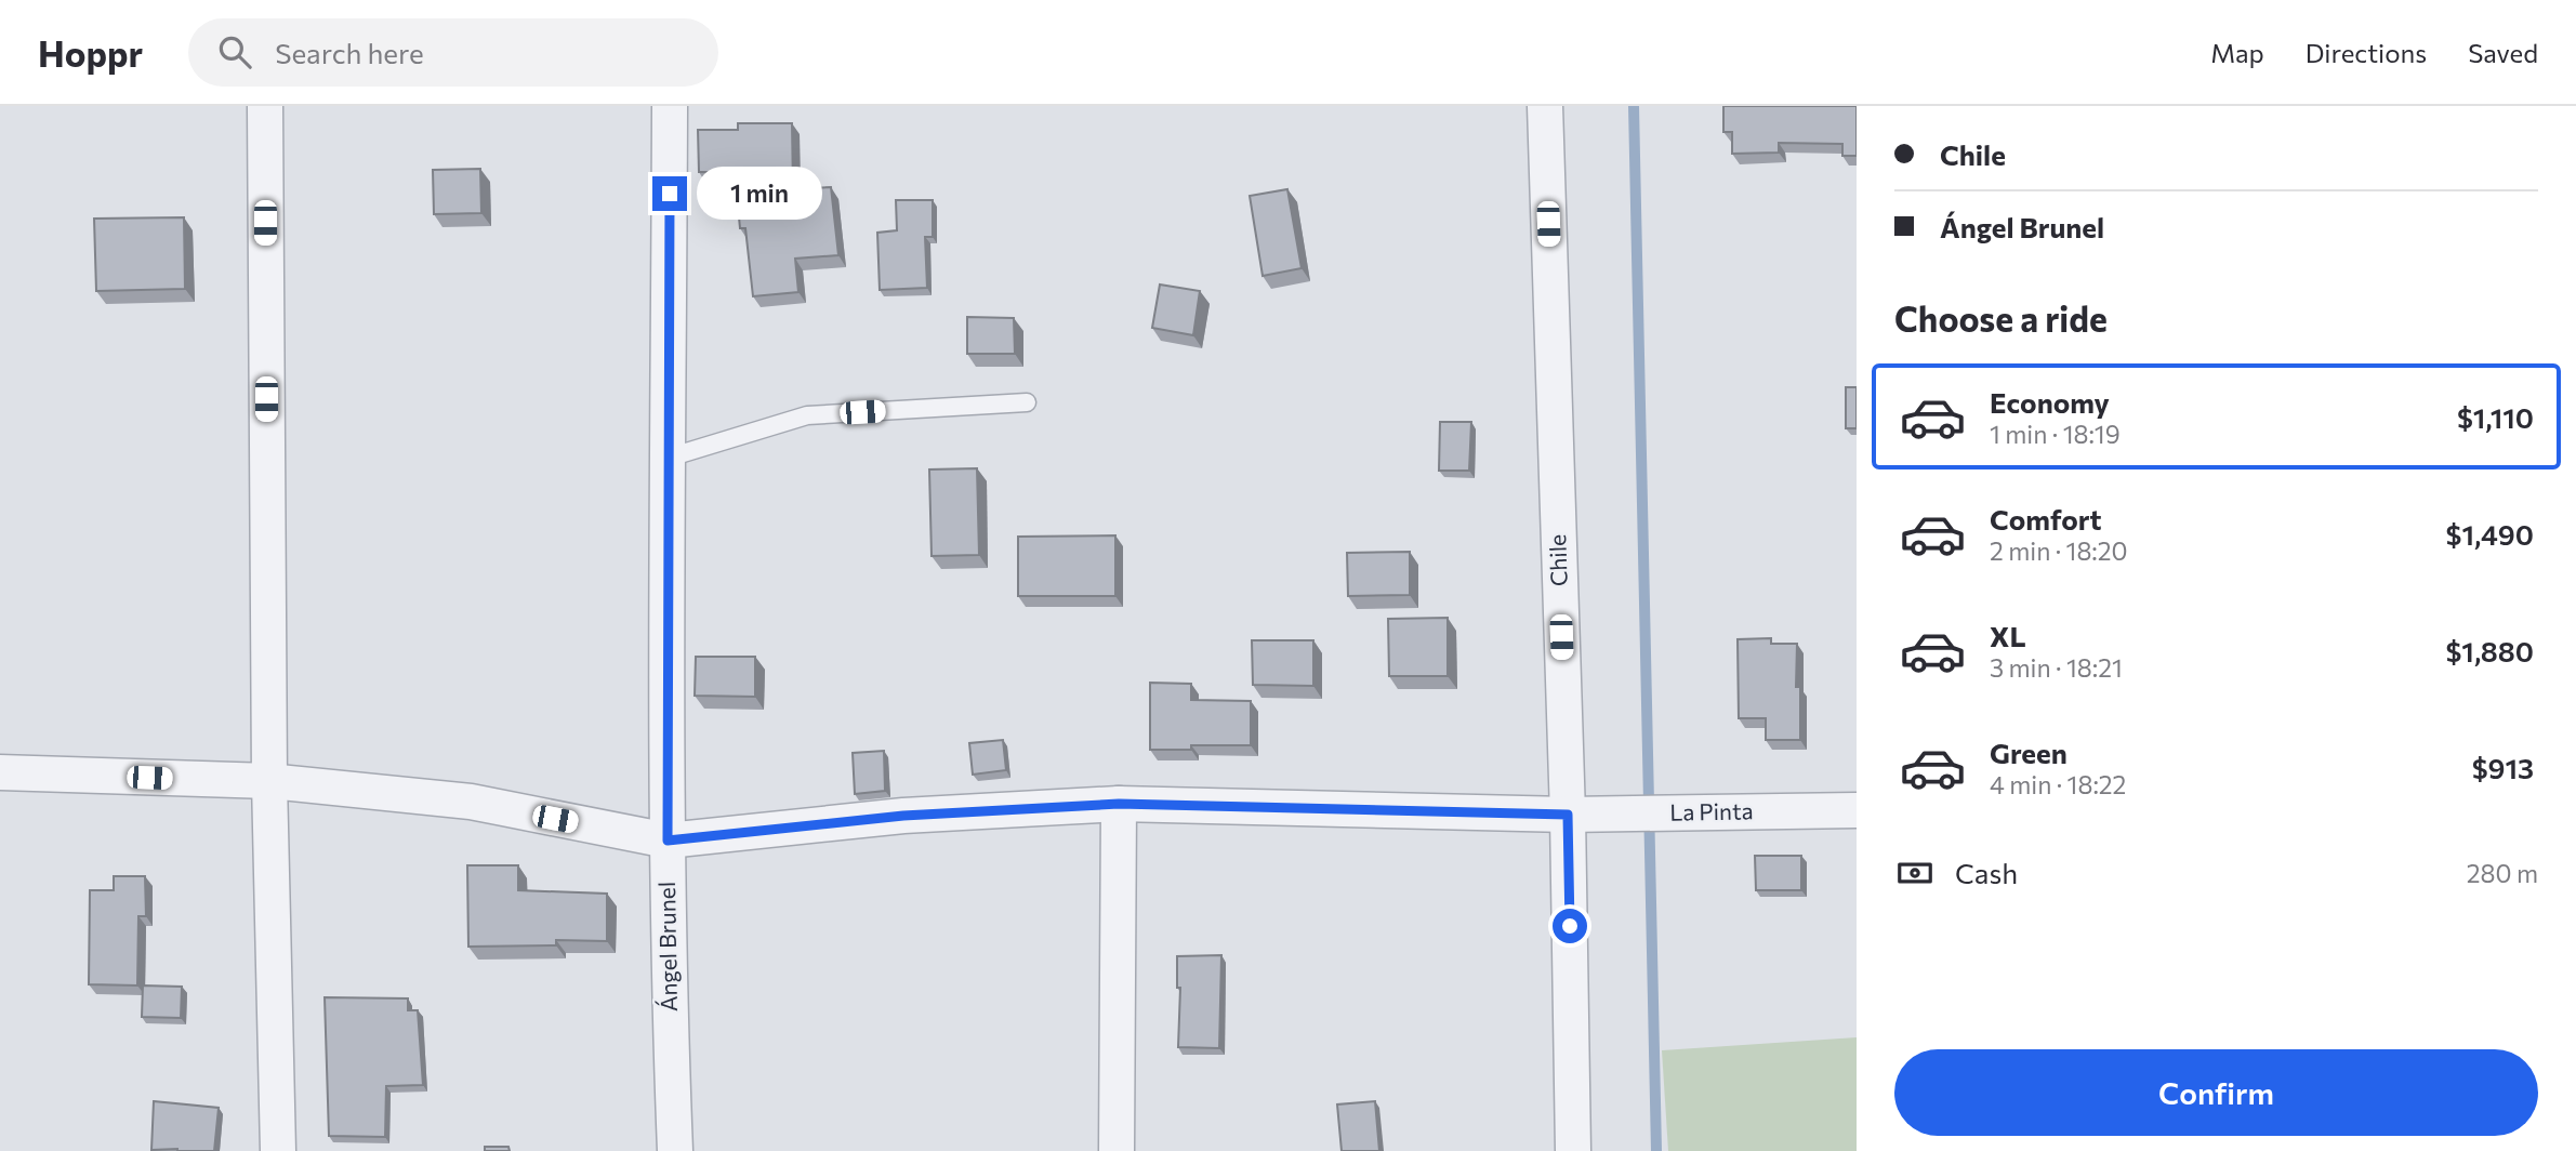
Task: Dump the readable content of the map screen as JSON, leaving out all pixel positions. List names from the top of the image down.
{
  "streets": {
    "street": ["Chile", "La Pinta", "Ángel Brunel"]
  },
  "crossings": [
    ["Chile", "La Pinta"],
    ["La Pinta", "Ángel Brunel"]
  ],
  "page": {
    "header": "Hoppr",
    "search": "Search here",
    "nav": ["Map", "Directions", "Saved"],
    "banner": ["Chile", "Ángel Brunel"],
    "bubble": "1 min",
    "heading": "Choose a ride",
    "list": [
      {
        "name": "Economy",
        "note": "1 min · 18:19",
        "value": "$1,110"
      },
      {
        "name": "Comfort",
        "note": "2 min · 18:20",
        "value": "$1,490"
      },
      {
        "name": "XL",
        "note": "3 min · 18:21",
        "value": "$1,880"
      },
      {
        "name": "Green",
        "note": "4 min · 18:22",
        "value": "$913"
      }
    ],
    "pay": ["Cash", "280 m"],
    "buttons": "Confirm"
  }
}
